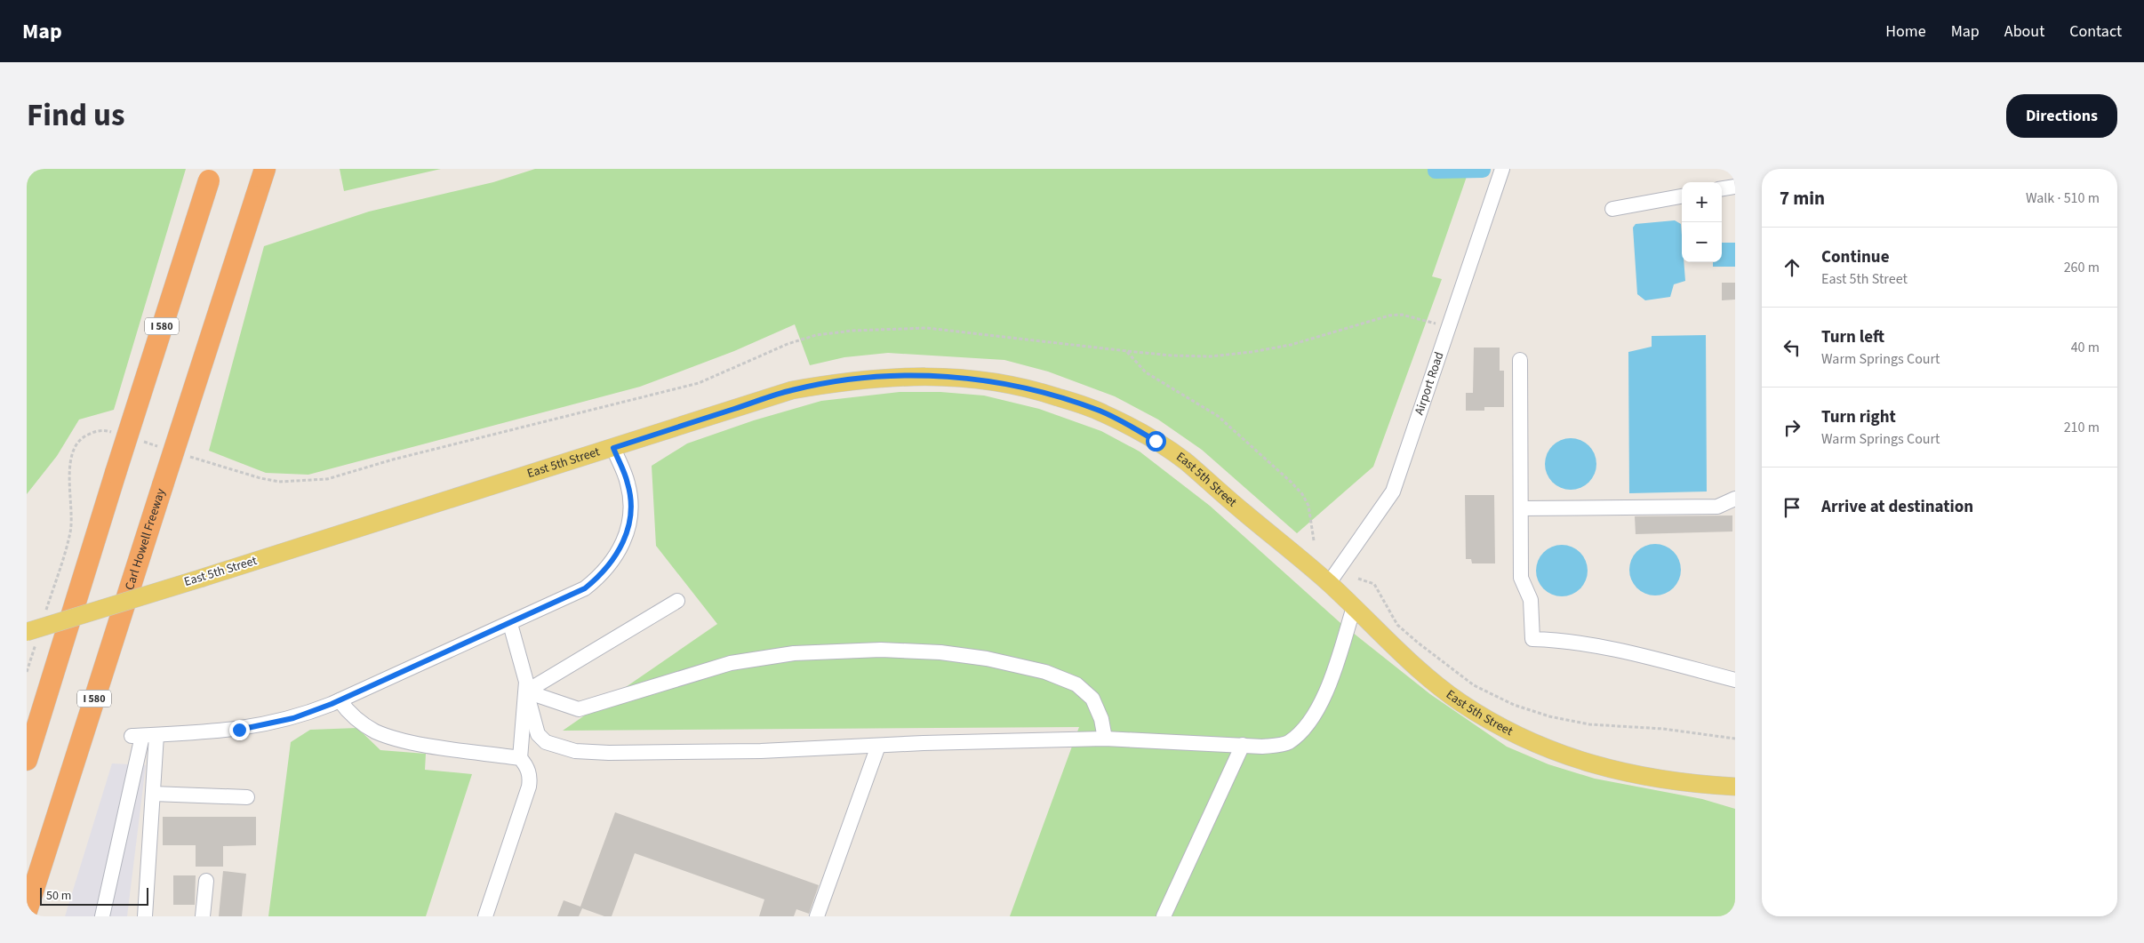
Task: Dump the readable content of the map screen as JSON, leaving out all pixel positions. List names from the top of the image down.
{
  "streets": {
    "highway": ["I 580", "Carl Howell Freeway"],
    "main road": ["East 5th Street"],
    "street": ["Airport Road"]
  },
  "crossings": [
    ["Airport Road", "East 5th Street"]
  ],
  "scale_bar": "50 m",
  "page": {
    "header": "Map",
    "nav": [
      "Home",
      "Map",
      "About",
      "Contact"
    ],
    "title": "Find us",
    "buttons": "Directions",
    "heading": ["7 min", "Walk · 510 m"],
    "map_buttons": ["+", "−"],
    "list": [
      ["Continue", "East 5th Street", "260 m"],
      ["Turn left", "Warm Springs Court", "40 m"],
      ["Turn right", "Warm Springs Court", "210 m"],
      "Arrive at destination"
    ],
    "scale": "50 m"
  }
}
